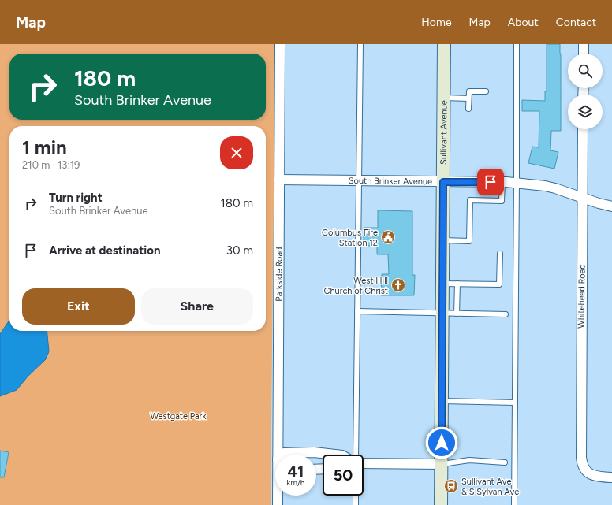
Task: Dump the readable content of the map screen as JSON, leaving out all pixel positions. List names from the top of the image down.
{
  "streets": {
    "main road": ["Sullivant Avenue"],
    "street": ["South Brinker Avenue", "Parkside Road", "Whitehead Road"]
  },
  "crossings": [
    ["Sullivant Avenue", "South Brinker Avenue"],
    ["South Brinker Avenue", "Parkside Road"],
    ["South Brinker Avenue", "Whitehead Road"]
  ],
  "parks": ["Westgate Park"],
  "places": {
    "public building": ["Columbus Fire Station 12"],
    "church": ["West Hill Church of Christ"],
    "bus stop": ["Sullivant Ave & S Sylvan Ave"]
  },
  "page": {
    "header": "Map",
    "nav": [
      "Home",
      "Map",
      "About",
      "Contact"
    ],
    "turn": ["180 m", "South Brinker Avenue"],
    "heading": ["1 min", "210 m · 13:19"],
    "list": [
      {
        "name": "Turn right",
        "note": "South Brinker Avenue",
        "value": "180 m"
      },
      {
        "name": "Arrive at destination",
        "value": "30 m"
      }
    ],
    "buttons": ["Exit", "Share"],
    "speed": "41 km/h",
    "limit": "50"
  }
}
